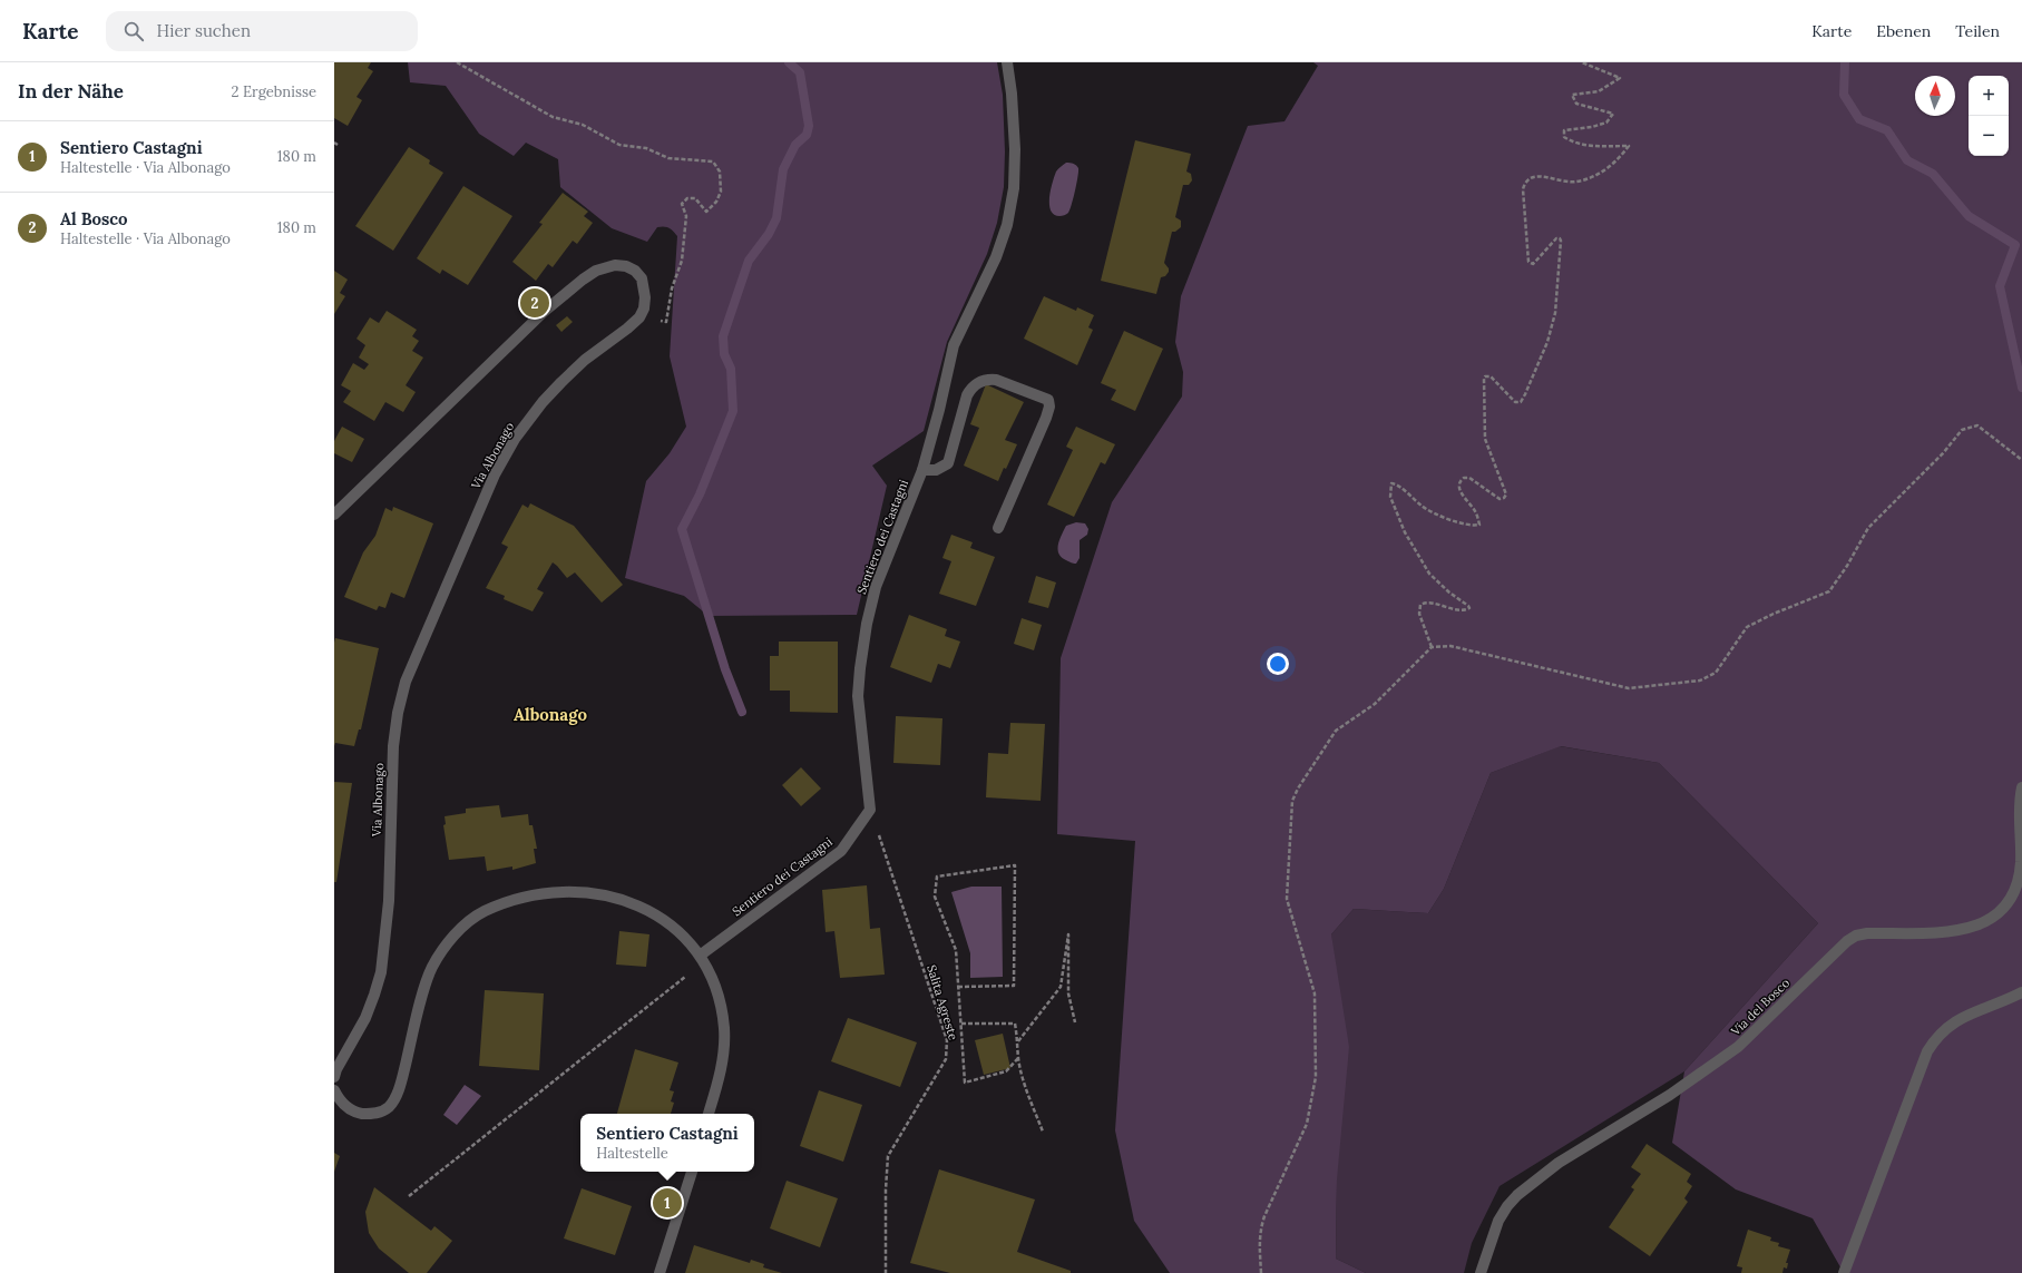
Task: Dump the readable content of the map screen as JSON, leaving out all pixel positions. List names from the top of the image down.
{
  "streets": {
    "street": ["Via Albonago", "Sentiero dei Castagni", "Via del Bosco"],
    "path": ["Salita Agreste"]
  },
  "crossings": [
    ["Sentiero dei Castagni", "Salita Agreste"]
  ],
  "districts": ["Albonago"],
  "north": "top",
  "page": {
    "header": "Karte",
    "search": "Hier suchen",
    "nav": ["Karte", "Ebenen", "Teilen"],
    "heading": ["In der Nähe", "2 Ergebnisse"],
    "map_buttons": ["+", "−"],
    "list": [
      {
        "mark": "1",
        "name": "Sentiero Castagni",
        "note": "Haltestelle · Via Albonago",
        "value": "180 m"
      },
      {
        "mark": "2",
        "name": "Al Bosco",
        "note": "Haltestelle · Via Albonago",
        "value": "180 m"
      }
    ],
    "pins": ["2", "1"],
    "popup": ["Sentiero Castagni", "Haltestelle"]
  }
}
